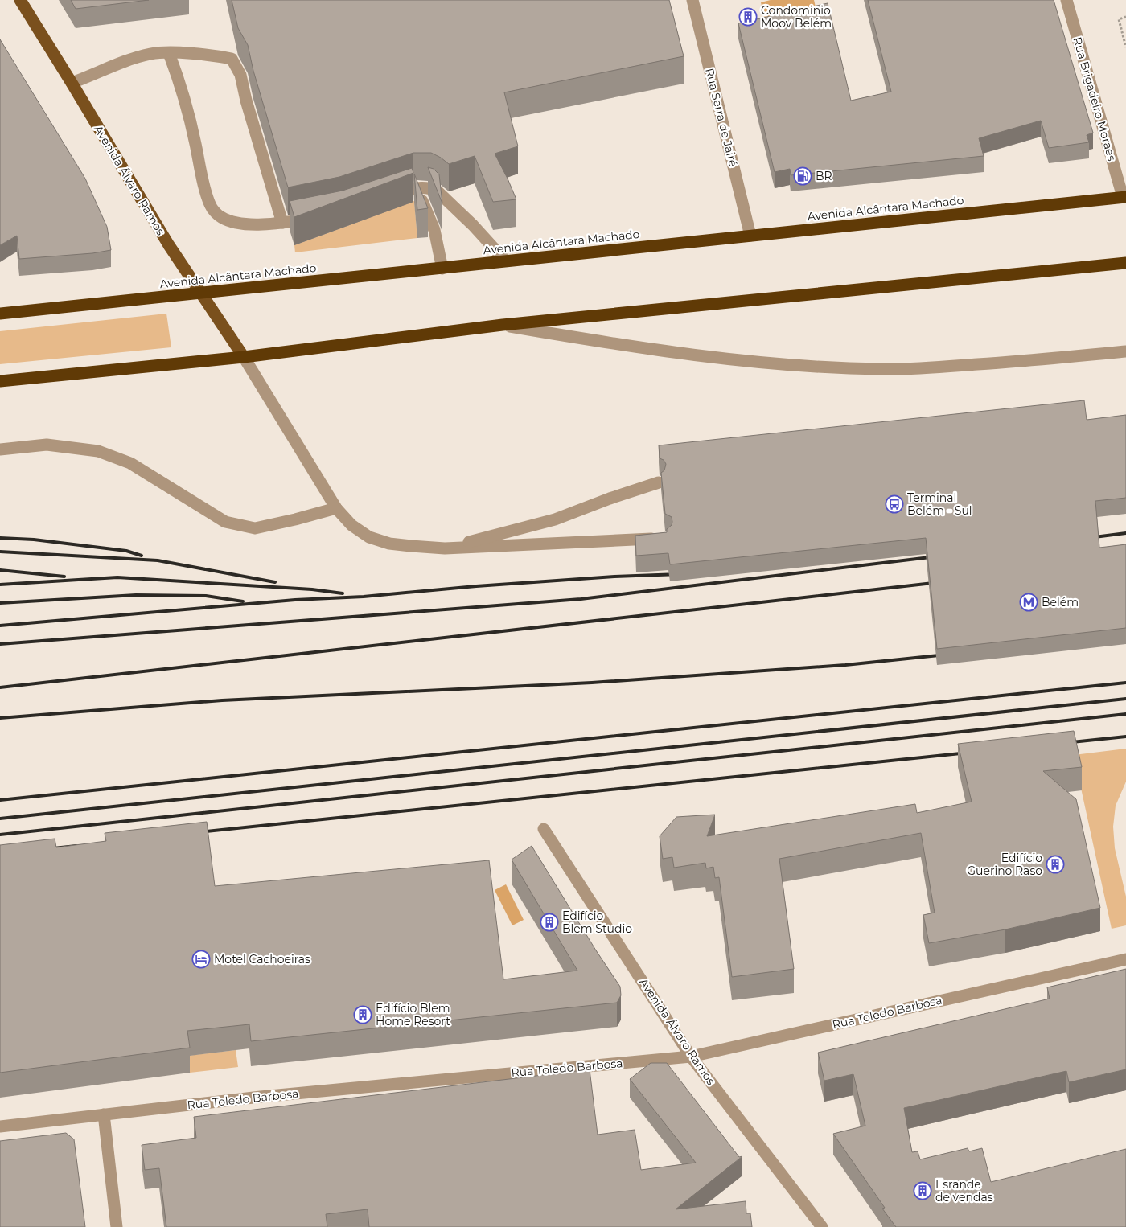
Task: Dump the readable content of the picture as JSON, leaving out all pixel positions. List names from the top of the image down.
{
  "streets": {
    "highway": ["Avenida Alcântara Machado"],
    "main road": ["Avenida Álvaro Ramos"],
    "street": ["Rua Brigadeiro Moraes", "Rua Serra de Jairé", "Rua Toledo Barbosa"]
  },
  "crossings": [
    ["Rua Brigadeiro Moraes", "Avenida Alcântara Machado"],
    ["Rua Serra de Jairé", "Avenida Alcântara Machado"],
    ["Avenida Álvaro Ramos", "Avenida Alcântara Machado"],
    ["Avenida Álvaro Ramos", "Rua Toledo Barbosa"]
  ],
  "places": {
    "building": [
      "Condominio Moov Belém",
      "Edifício Guerino Raso",
      "Edifício Blem Studio",
      "Edifício Blem Home Resort",
      "Esrande de vendas"
    ],
    "fuel station": ["BR"],
    "bus stop": ["Terminal Belém - Sul"],
    "metro station": ["Belém"],
    "hotel": ["Motel Cachoeiras"]
  }
}
